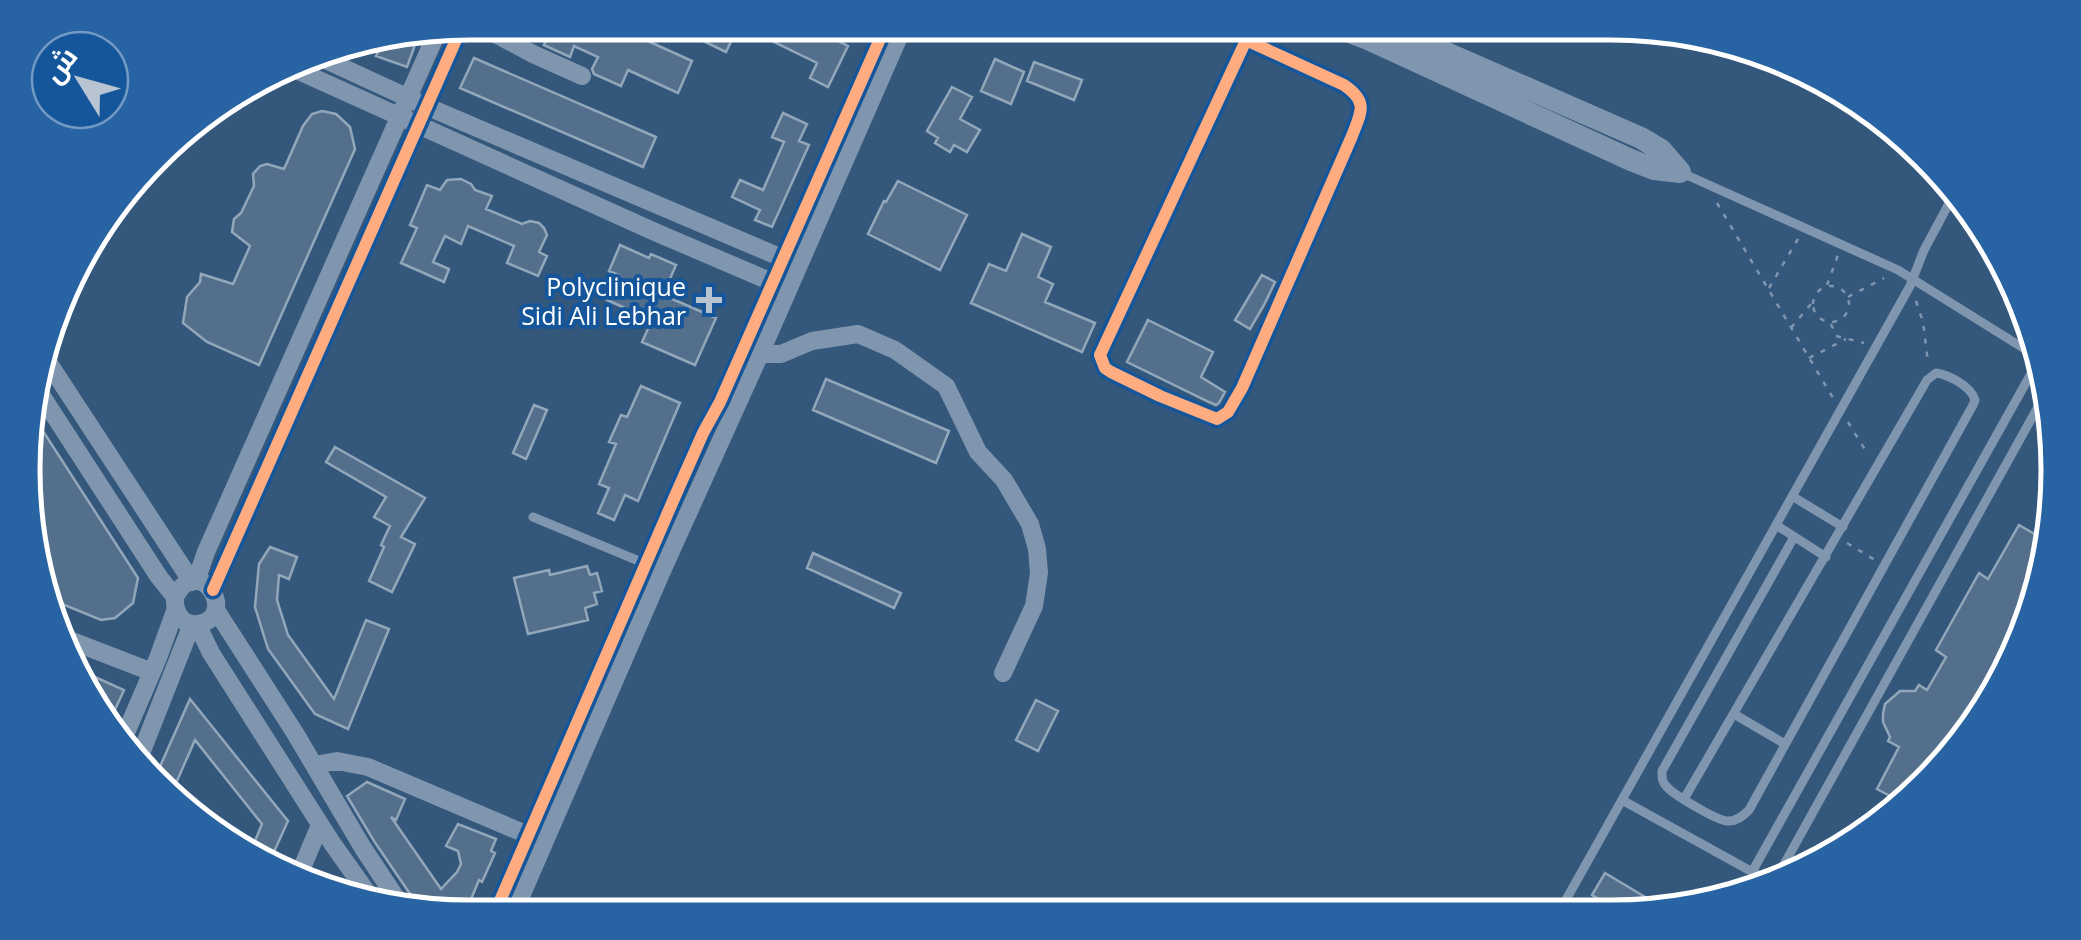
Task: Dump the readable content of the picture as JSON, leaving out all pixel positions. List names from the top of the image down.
{
  "places": {
    "health": ["Polyclinique Sidi Ali Lebhar"]
  },
  "north": "top left"
}
